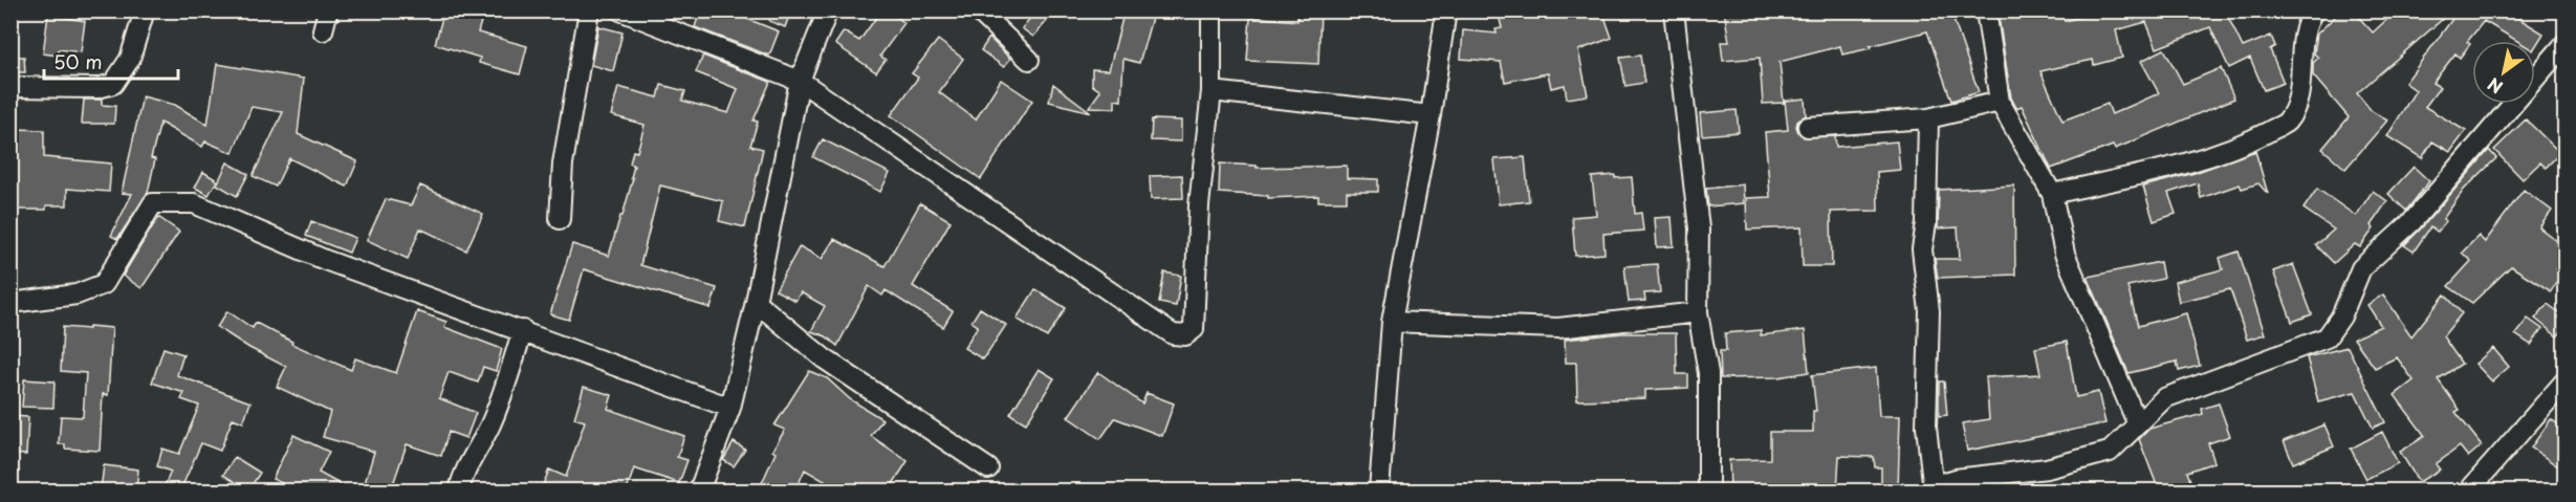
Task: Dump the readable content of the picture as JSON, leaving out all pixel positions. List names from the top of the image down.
{
  "scale_bar": "50 m",
  "north": "bottom left"
}
